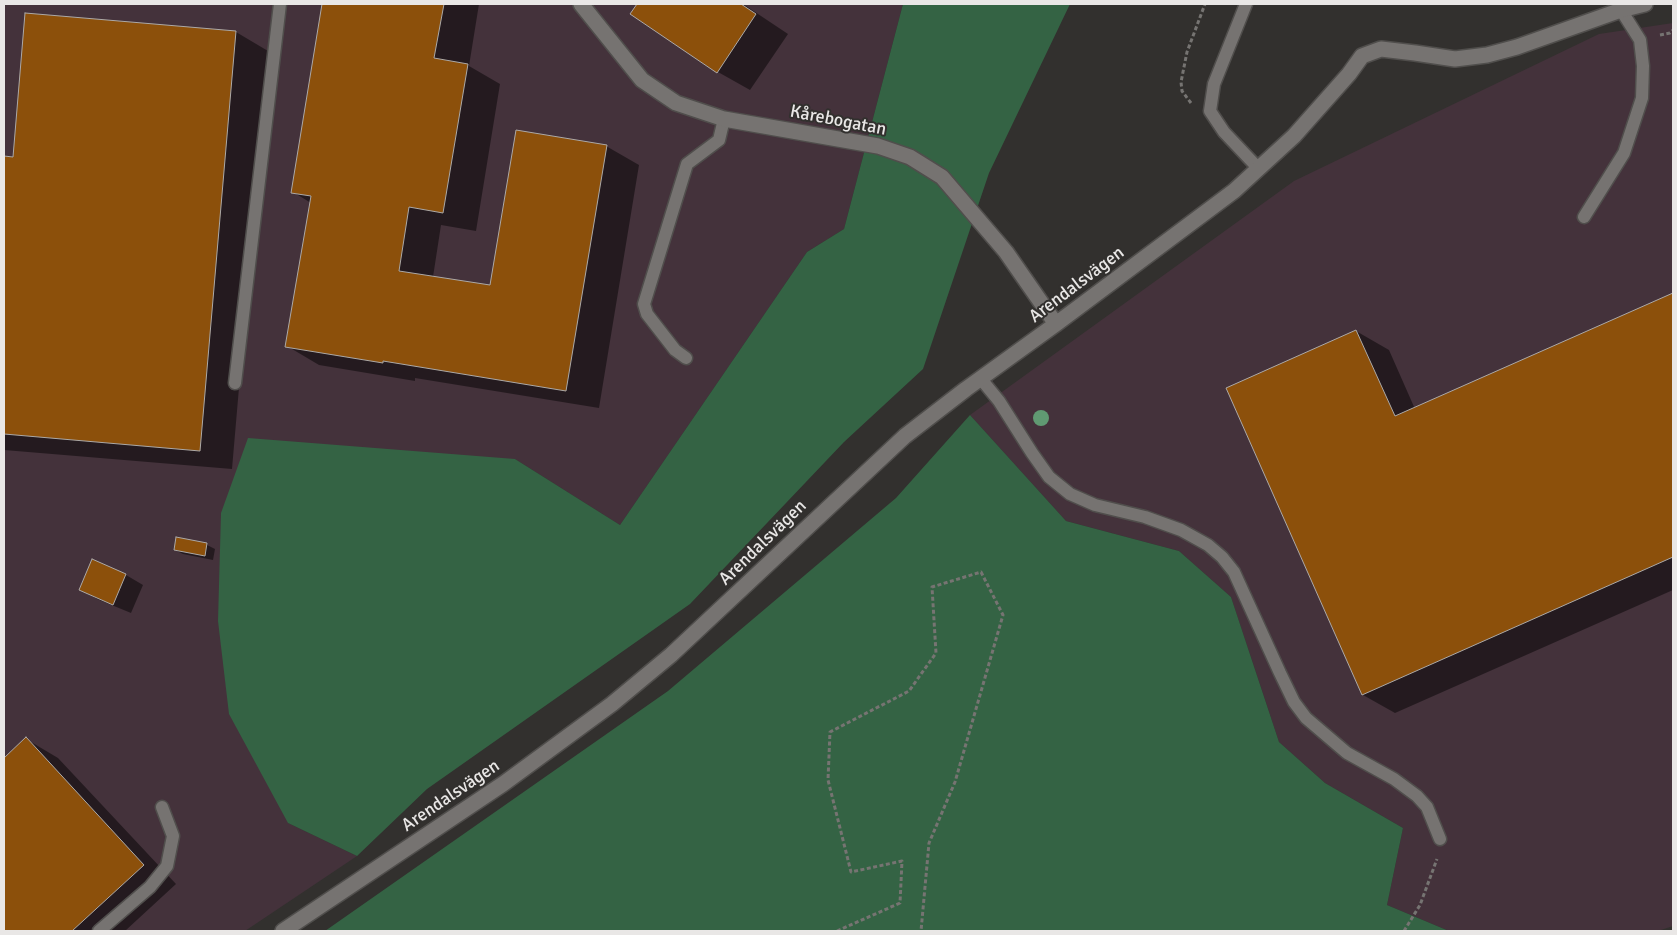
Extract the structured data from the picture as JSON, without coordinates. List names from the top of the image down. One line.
{"streets":{"street":["Kårebogatan","Arendalsvägen"]},"crossings":[["Kårebogatan","Arendalsvägen"]]}
